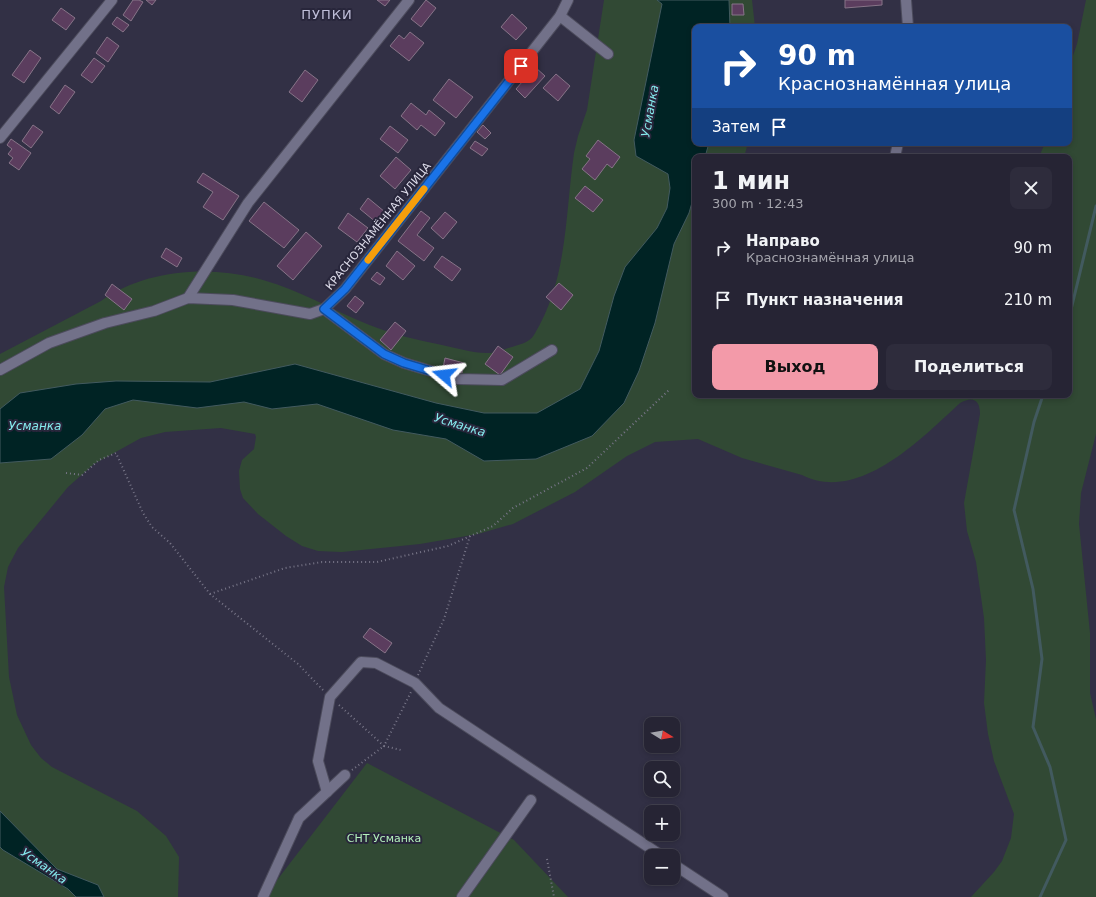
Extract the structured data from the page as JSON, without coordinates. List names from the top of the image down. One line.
{"streets":{"street":["КРАСНОЗНАМЁННАЯ УЛИЦА"]},"districts":["ПУПКИ"],"water":["Усманка"],"parks":["СНТ Усманка"],"north":"right","page":{"turn":["90 m","Краснознамённая улица"],"then":"Затем","heading":["1 мин","300 m · 12:43"],"list":[{"name":"Направо","note":"Краснознамённая улица","value":"90 m"},{"name":"Пункт назначения","value":"210 m"}],"buttons":["Выход","Поделиться"],"map_buttons":["+","−"]}}
